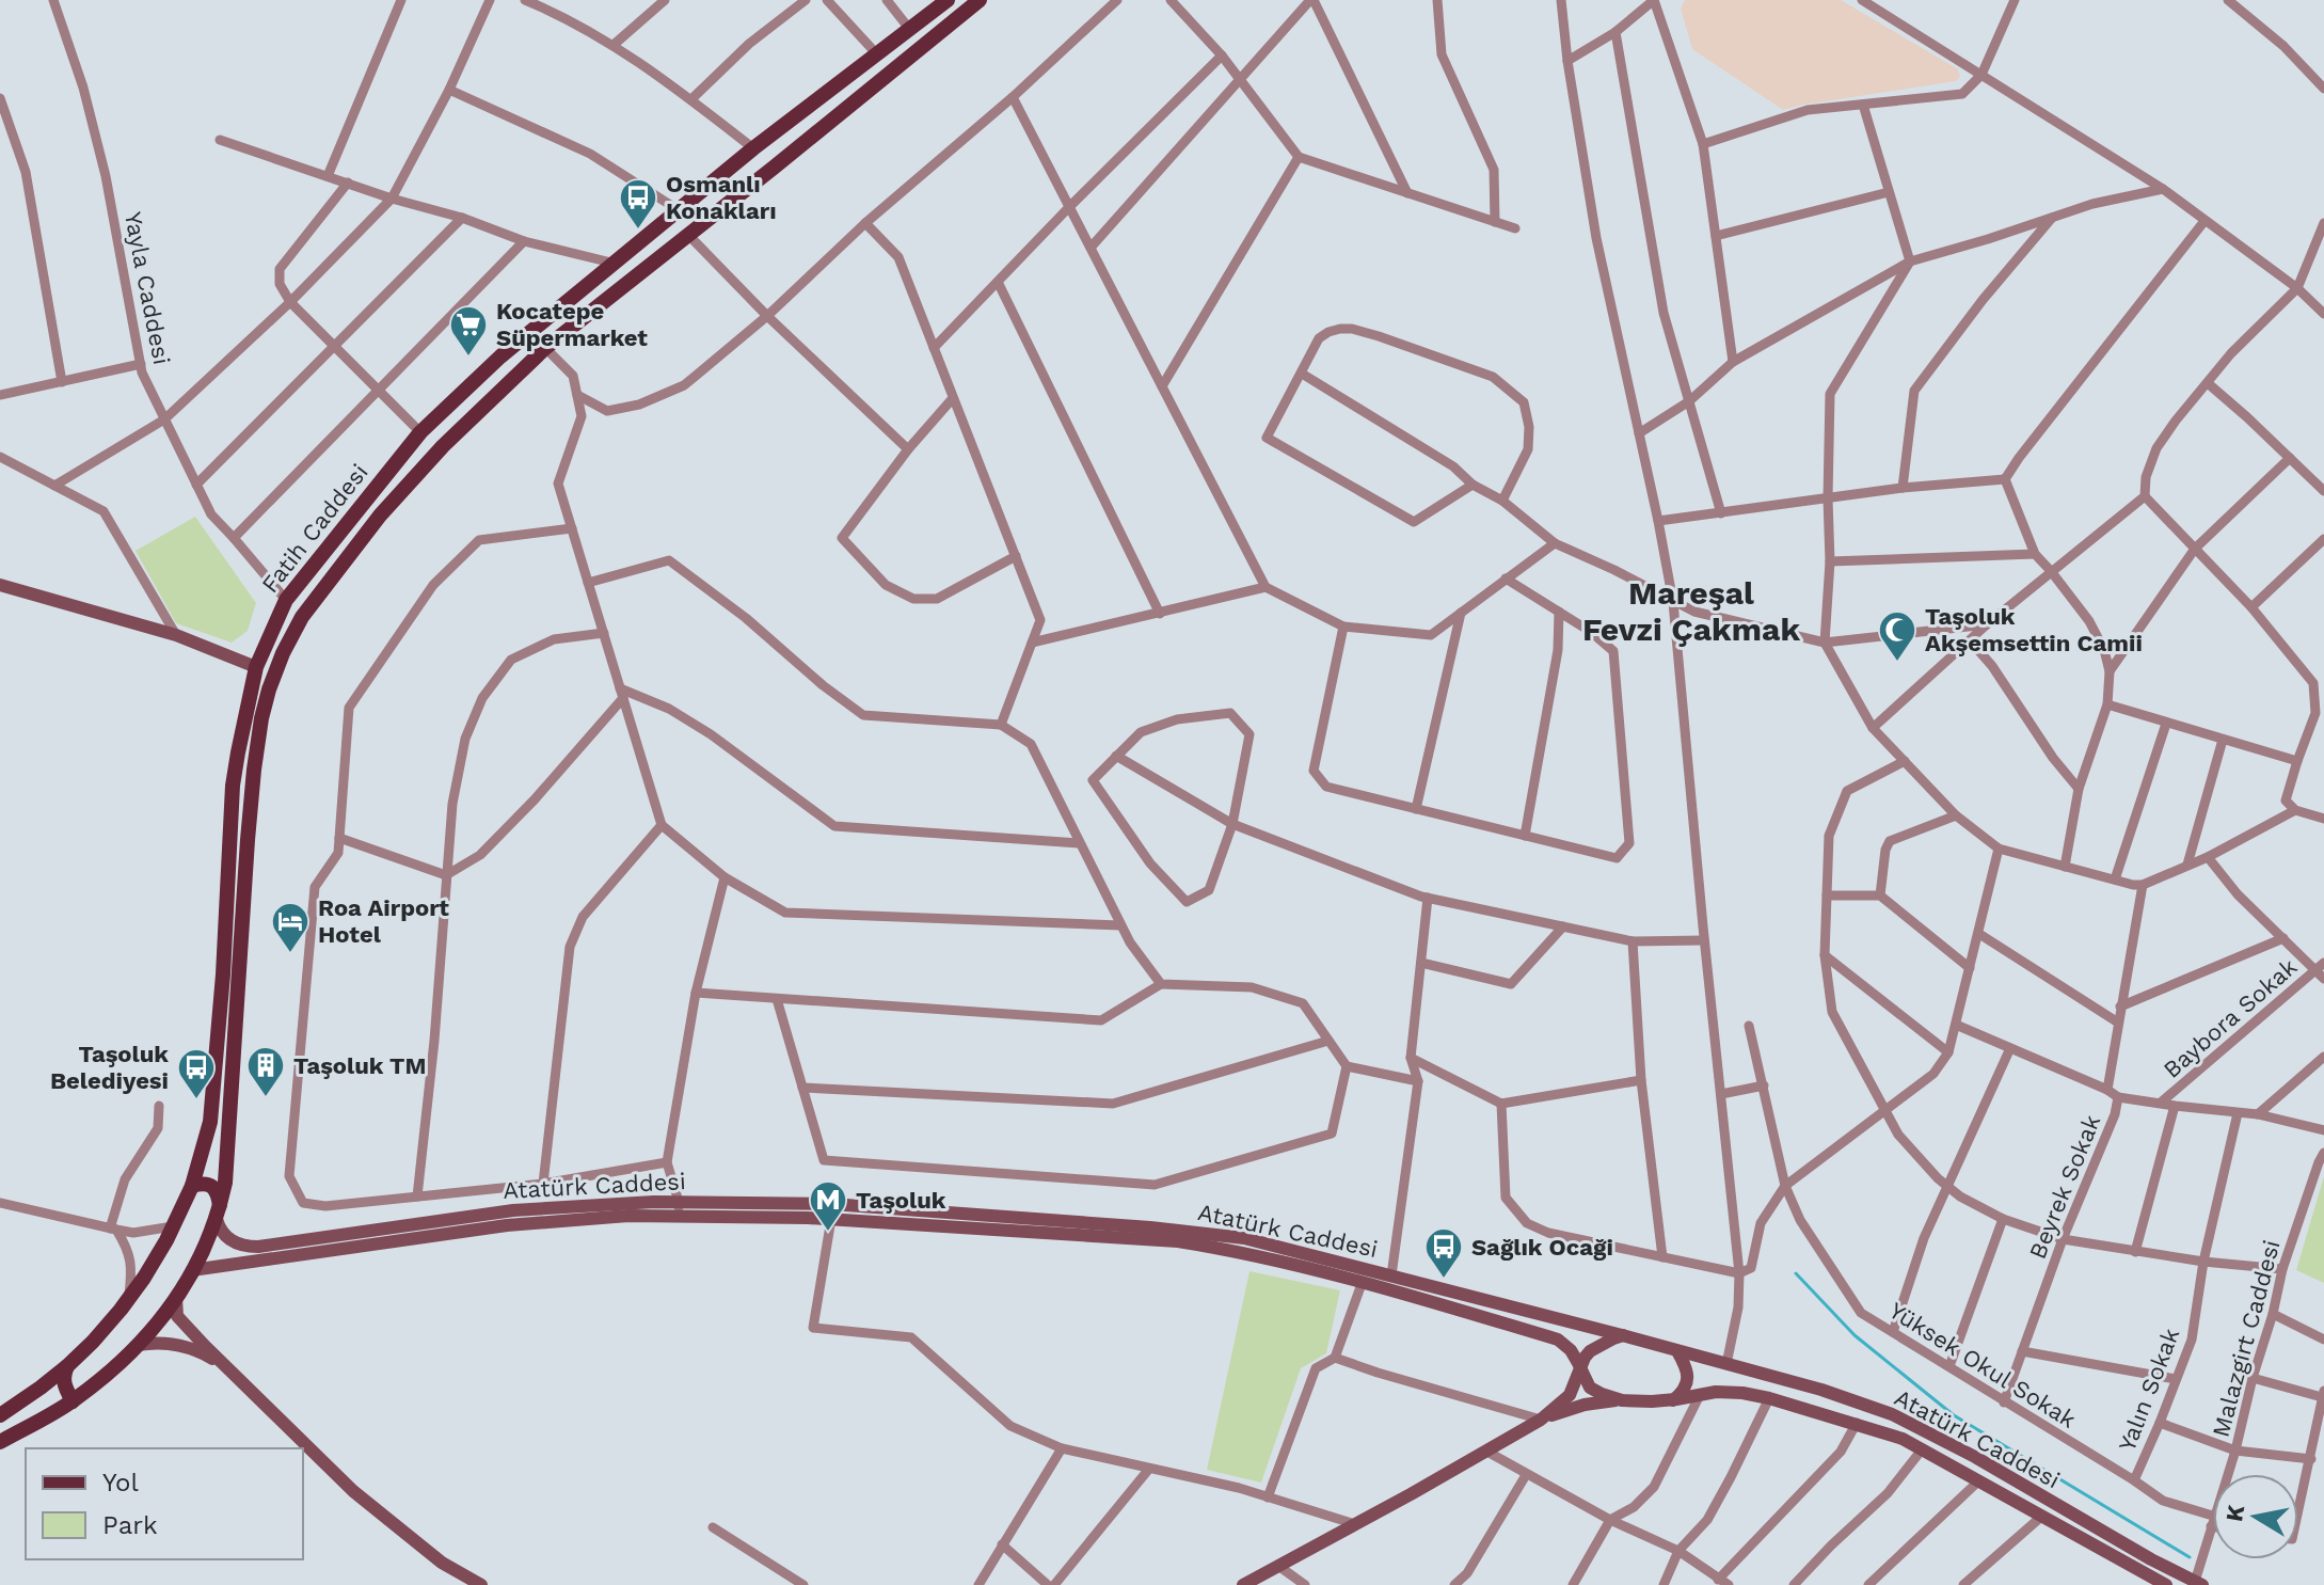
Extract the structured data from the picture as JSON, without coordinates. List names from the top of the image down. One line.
{"streets":{"main road":["Fatih Caddesi","Atatürk Caddesi"],"street":["Yayla Caddesi","Baybora Sokak","Beyrek Sokak","Malazgirt Caddesi","Yüksek Okul Sokak","Yalın Sokak"]},"crossings":[["Yayla Caddesi","Fatih Caddesi"],["Fatih Caddesi","Atatürk Caddesi"],["Atatürk Caddesi","Malazgirt Caddesi"],["Beyrek Sokak","Yüksek Okul Sokak"],["Malazgirt Caddesi","Yüksek Okul Sokak"],["Yüksek Okul Sokak","Yalın Sokak"]],"districts":["Mareşal Fevzi Çakmak"],"places":{"bus stop":["Osmanlı Konakları","Taşoluk Belediyesi","Sağlık Ocaği"],"supermarket":["Kocatepe Süpermarket"],"mosque":["Taşoluk Akşemsettin Camii"],"hotel":["Roa Airport Hotel"],"building":["Taşoluk TM"],"metro station":["Taşoluk"]},"legend":["Yol","Park"],"north":"left"}
